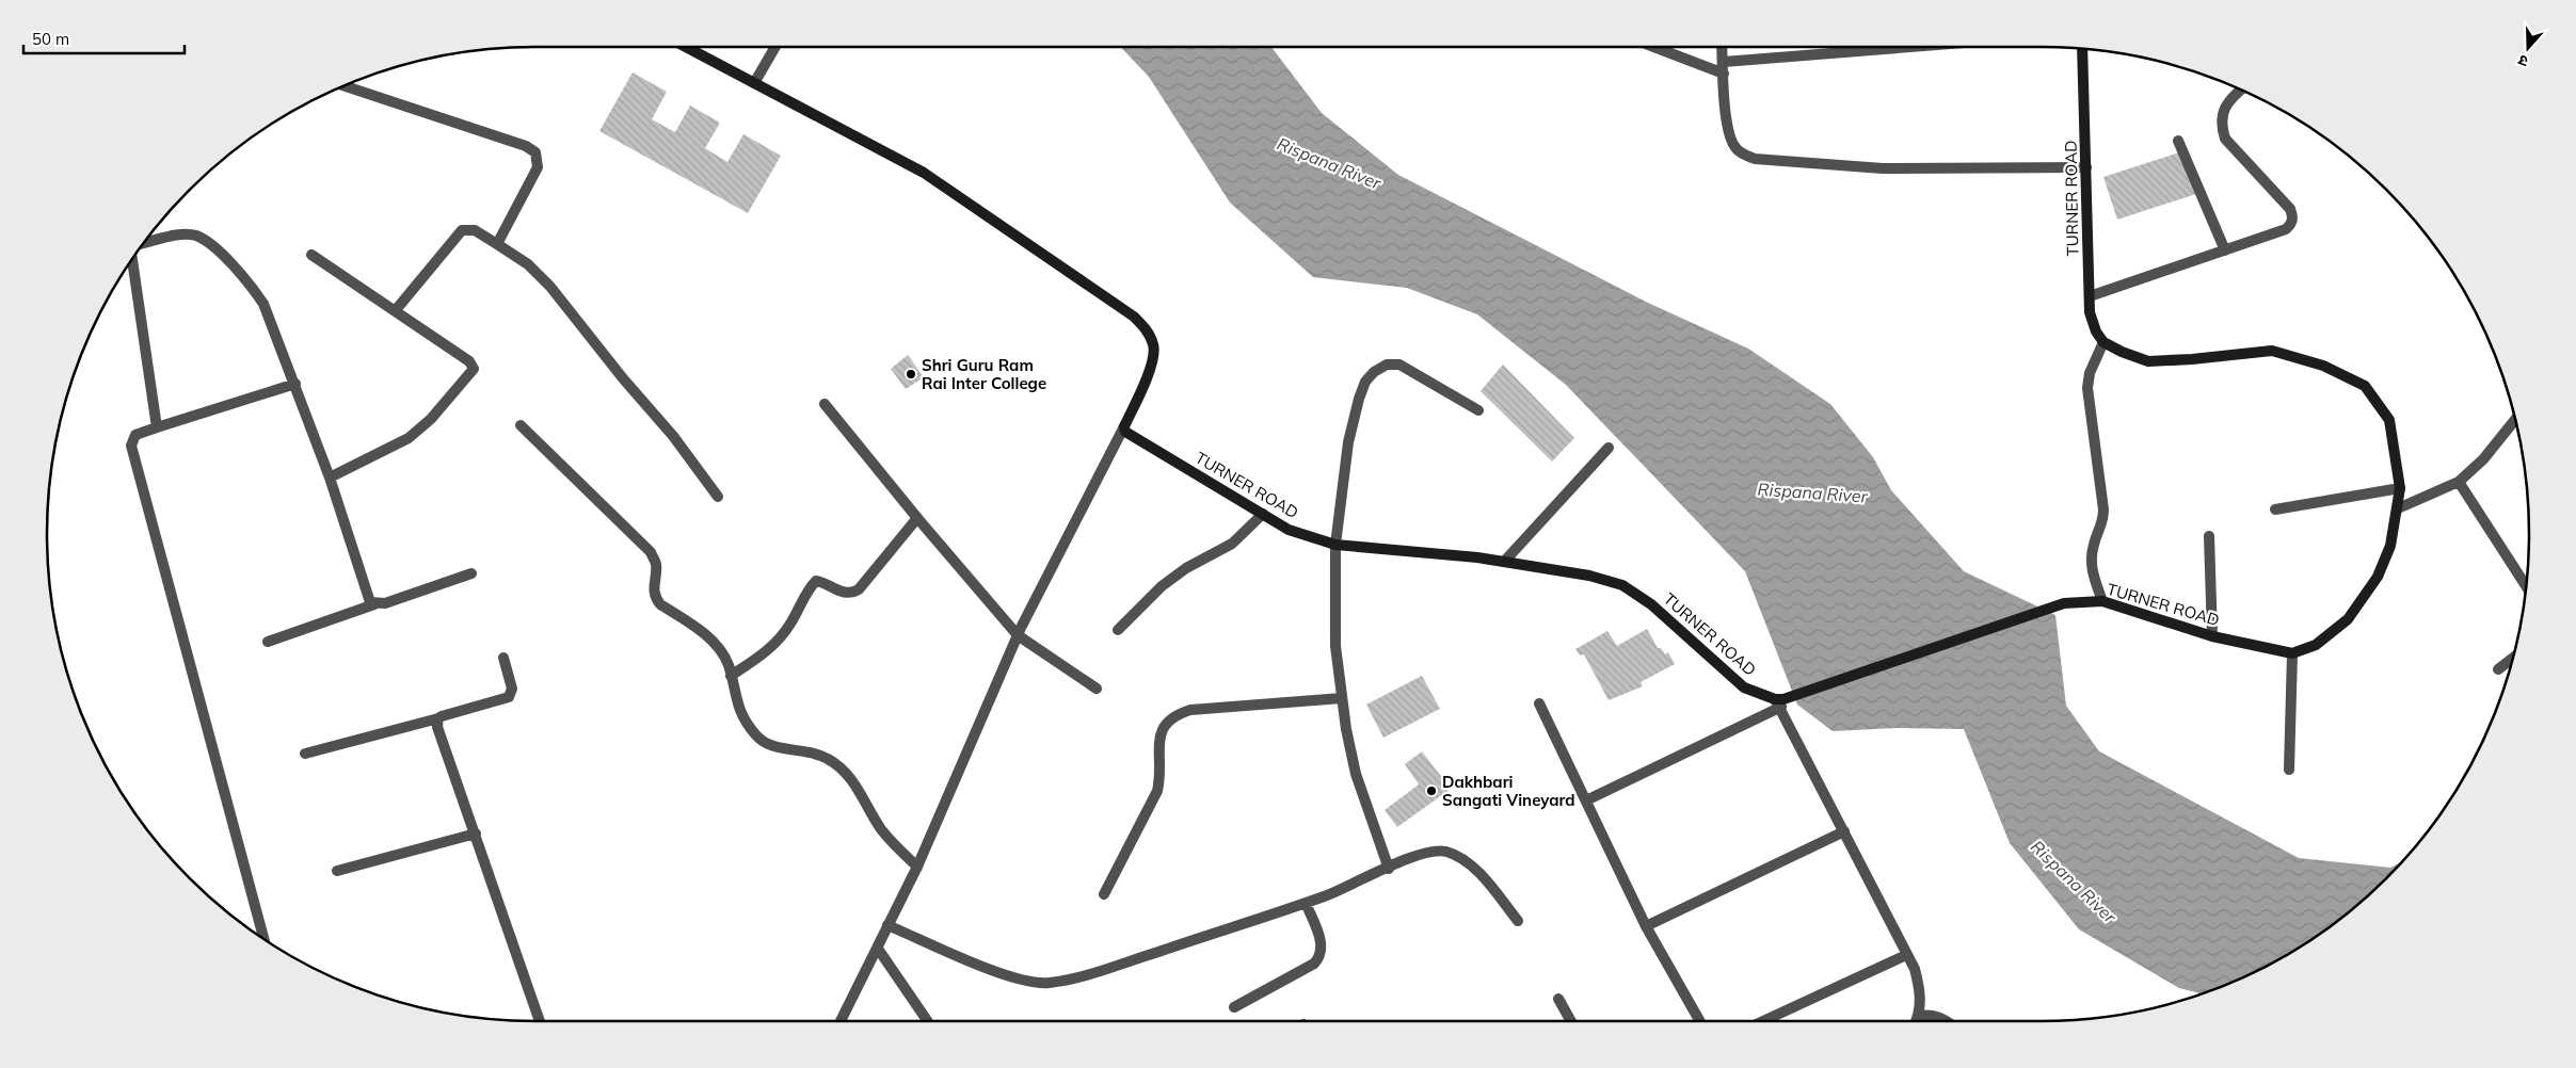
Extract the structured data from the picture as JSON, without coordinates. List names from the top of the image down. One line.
{"streets":{"main road":["TURNER ROAD"]},"water":["Rispana River"],"places":["Shri Guru Ram Rai Inter College","Dakhbari Sangati Vineyard"],"scale_bar":"50 m","north":"bottom"}
